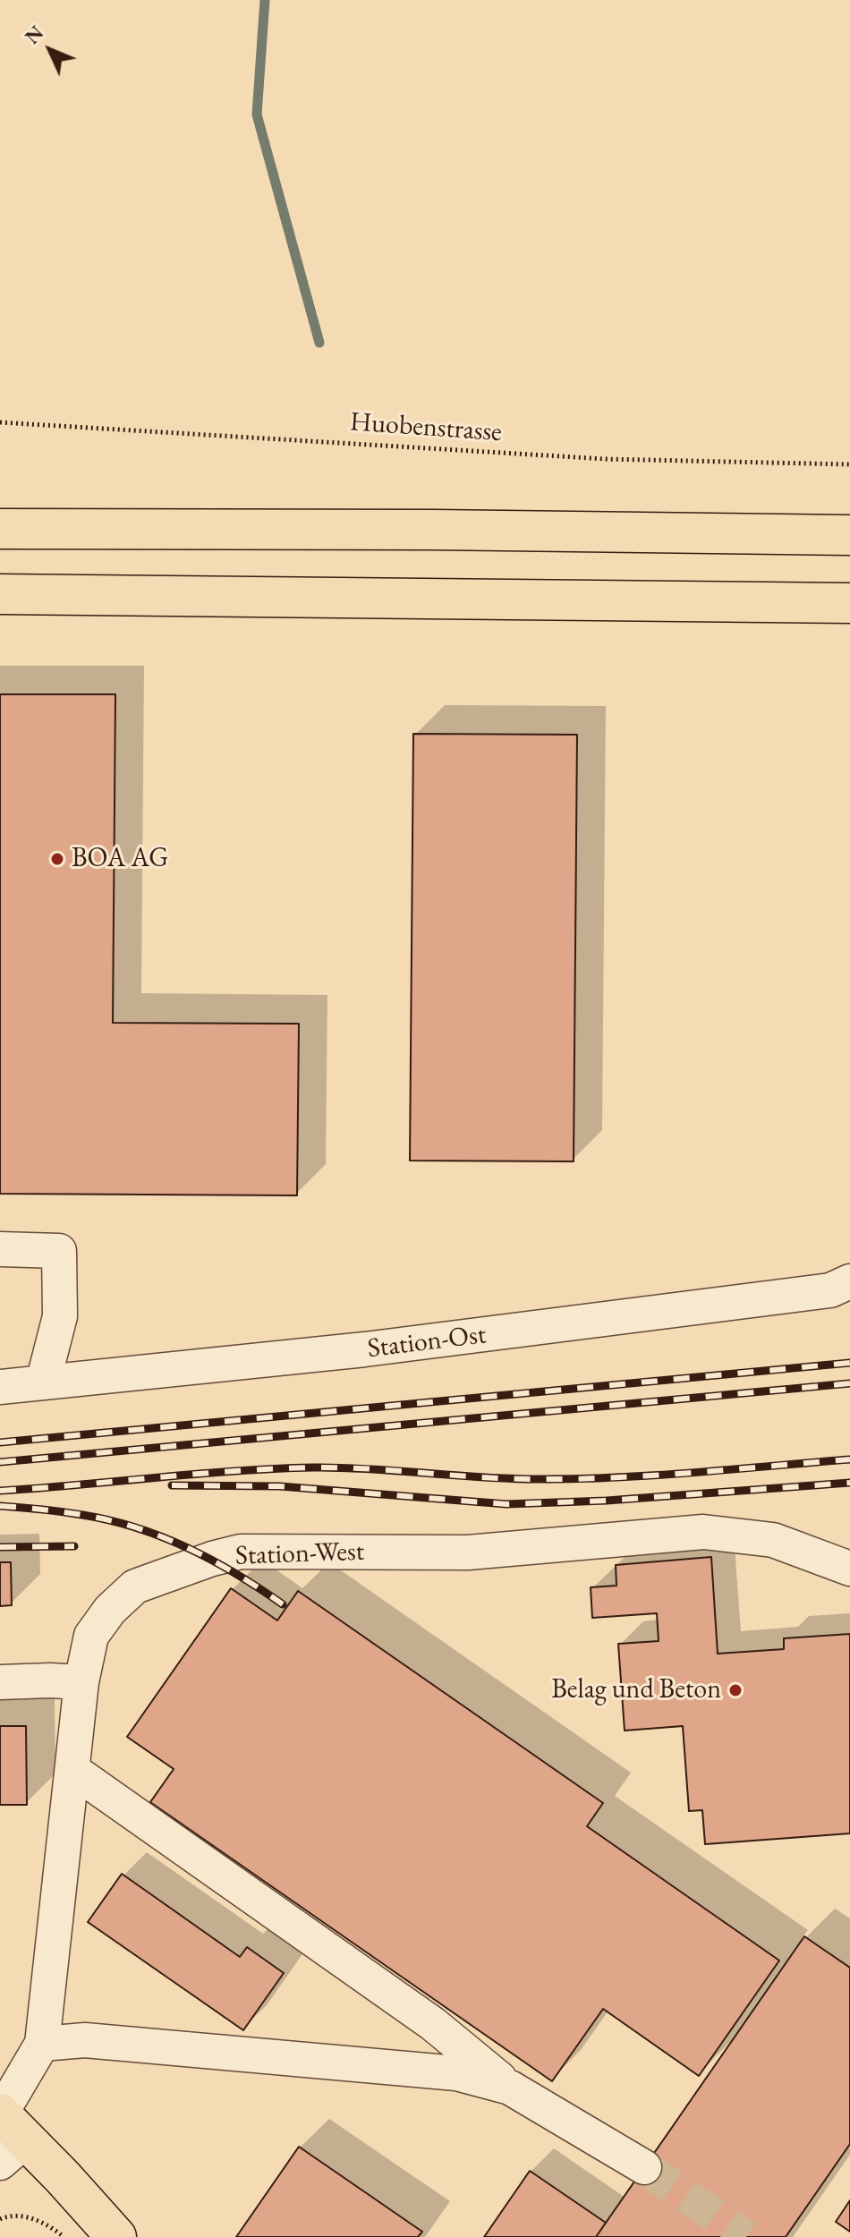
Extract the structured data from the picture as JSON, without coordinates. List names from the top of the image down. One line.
{"streets":{"street":["Station-Ost","Station-West"],"path":["Huobenstrasse"]},"places":["BOA AG","Belag und Beton"],"north":"top left"}
